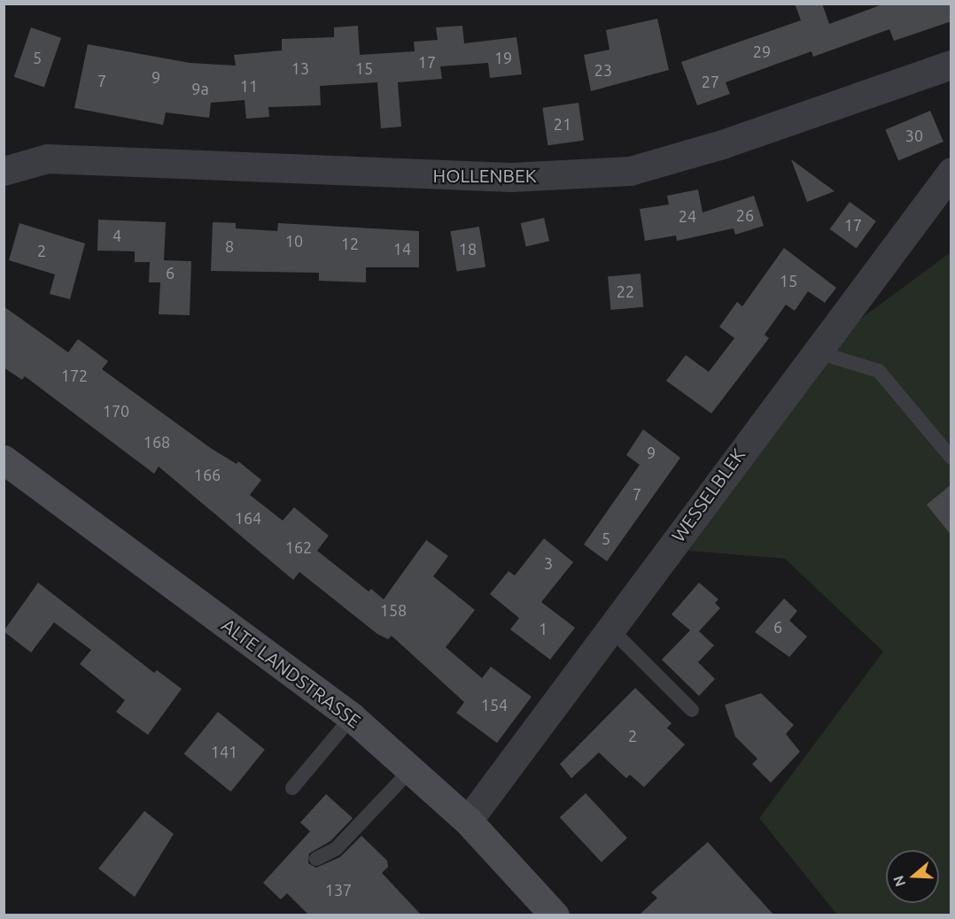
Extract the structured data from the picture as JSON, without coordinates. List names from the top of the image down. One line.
{"streets":{"main road":["ALTE LANDSTRASSE"],"street":["HOLLENBEK","WESSELBLEK"]},"crossings":[["WESSELBLEK","ALTE LANDSTRASSE"]],"house_numbers":["29","5","19","17","13","15","23","9","7","27","11","9a","21","30","26","24","17","4","10","12","8","14","18","2","6","15","22","172","170","168","9","166","7","164","5","162","3","158","6","1","154","2","141","137"],"north":"left"}
